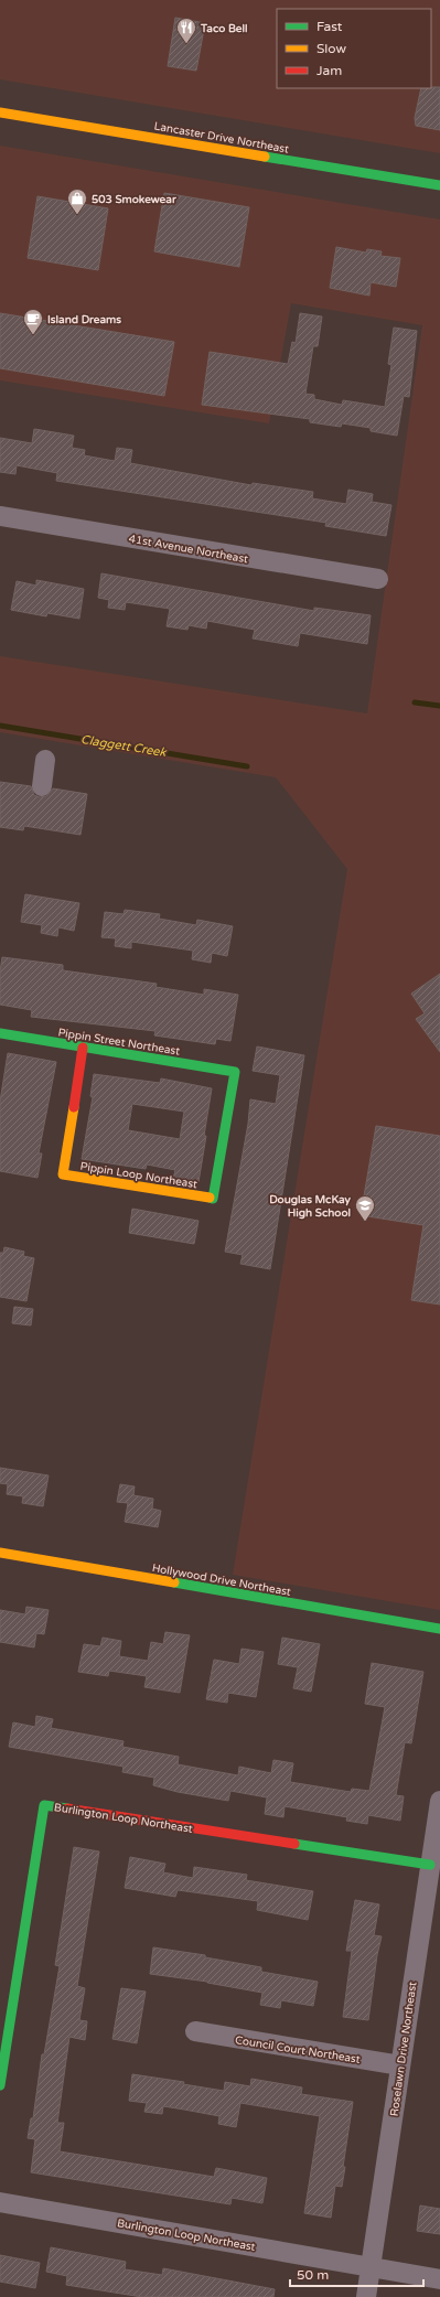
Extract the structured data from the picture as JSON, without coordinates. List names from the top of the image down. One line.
{"streets":{"street":["Lancaster Drive Northeast","41st Avenue Northeast","Pippin Street Northeast","Pippin Loop Northeast","Hollywood Drive Northeast","Burlington Loop Northeast","Council Court Northeast","Roselawn Drive Northeast"]},"crossings":[["Pippin Street Northeast","Pippin Loop Northeast"],["Burlington Loop Northeast","Roselawn Drive Northeast"],["Council Court Northeast","Roselawn Drive Northeast"]],"water":["Claggett Creek"],"places":{"restaurant":["Taco Bell"],"shop":["503 Smokewear"],"cafe":["Island Dreams"],"school or university":["Douglas McKay High School"]},"legend":["Fast","Slow","Jam"],"scale_bar":"50 m"}
